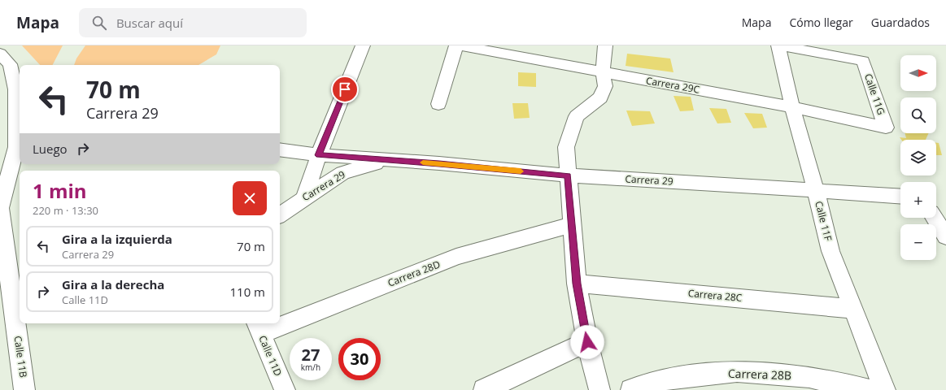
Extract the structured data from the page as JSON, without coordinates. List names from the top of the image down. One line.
{"streets":{"street":["Carrera 29C","Calle 11G","Carrera 29","Calle 11F","Carrera 28D","Carrera 28C","Calle 11D","Calle 11B","Carrera 28B"]},"crossings":[["Carrera 29C","Calle 11G"],["Carrera 29C","Calle 11F"],["Calle 11G","Calle 11F"],["Carrera 29","Calle 11F"],["Calle 11F","Carrera 28C"],["Carrera 28D","Calle 11D"]],"north":"right","page":{"header":"Mapa","search":"Buscar aquí","nav":["Mapa","Cómo llegar","Guardados"],"map_buttons":["+","−"],"turn":["70 m","Carrera 29"],"then":"Luego","heading":["1 min","220 m · 13:30"],"list":[{"name":"Gira a la izquierda","note":"Carrera 29","value":"70 m"},{"name":"Gira a la derecha","note":"Calle 11D","value":"110 m"}],"speed":"27 km/h","limit":"30"}}
